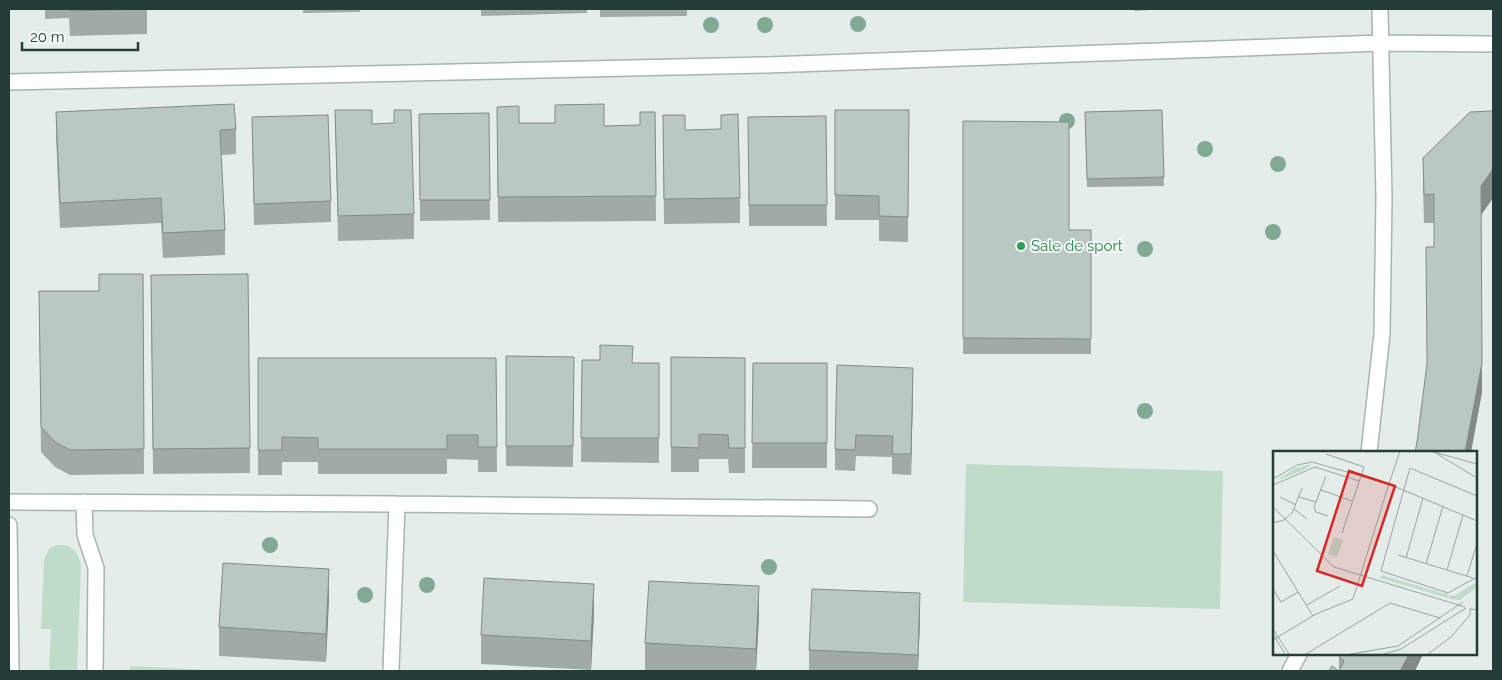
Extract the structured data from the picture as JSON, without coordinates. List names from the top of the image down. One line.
{"places":["Sale de sport"],"scale_bar":"20 m"}
